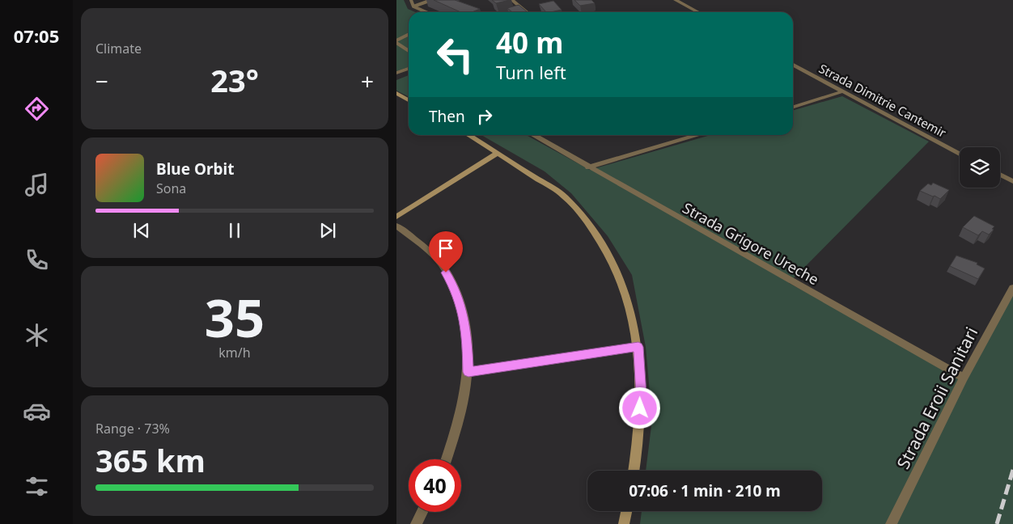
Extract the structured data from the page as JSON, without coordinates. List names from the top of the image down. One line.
{"streets":{"street":["Strada Dimitrie Cantemir","Strada Grigore Ureche","Strada Eroii Sanitari"]},"crossings":[["Strada Grigore Ureche","Strada Eroii Sanitari"]],"page":{"tabs":"07:05","tile":["Climate",["35","km/h"],["Range · 73%","365 km"]],"turn":["40 m","Turn left"],"heat":["−","23°","+"],"then":"Then","song":["Blue Orbit","Sona"],"limit":"40","trip":"07:06 · 1 min · 210 m"}}
